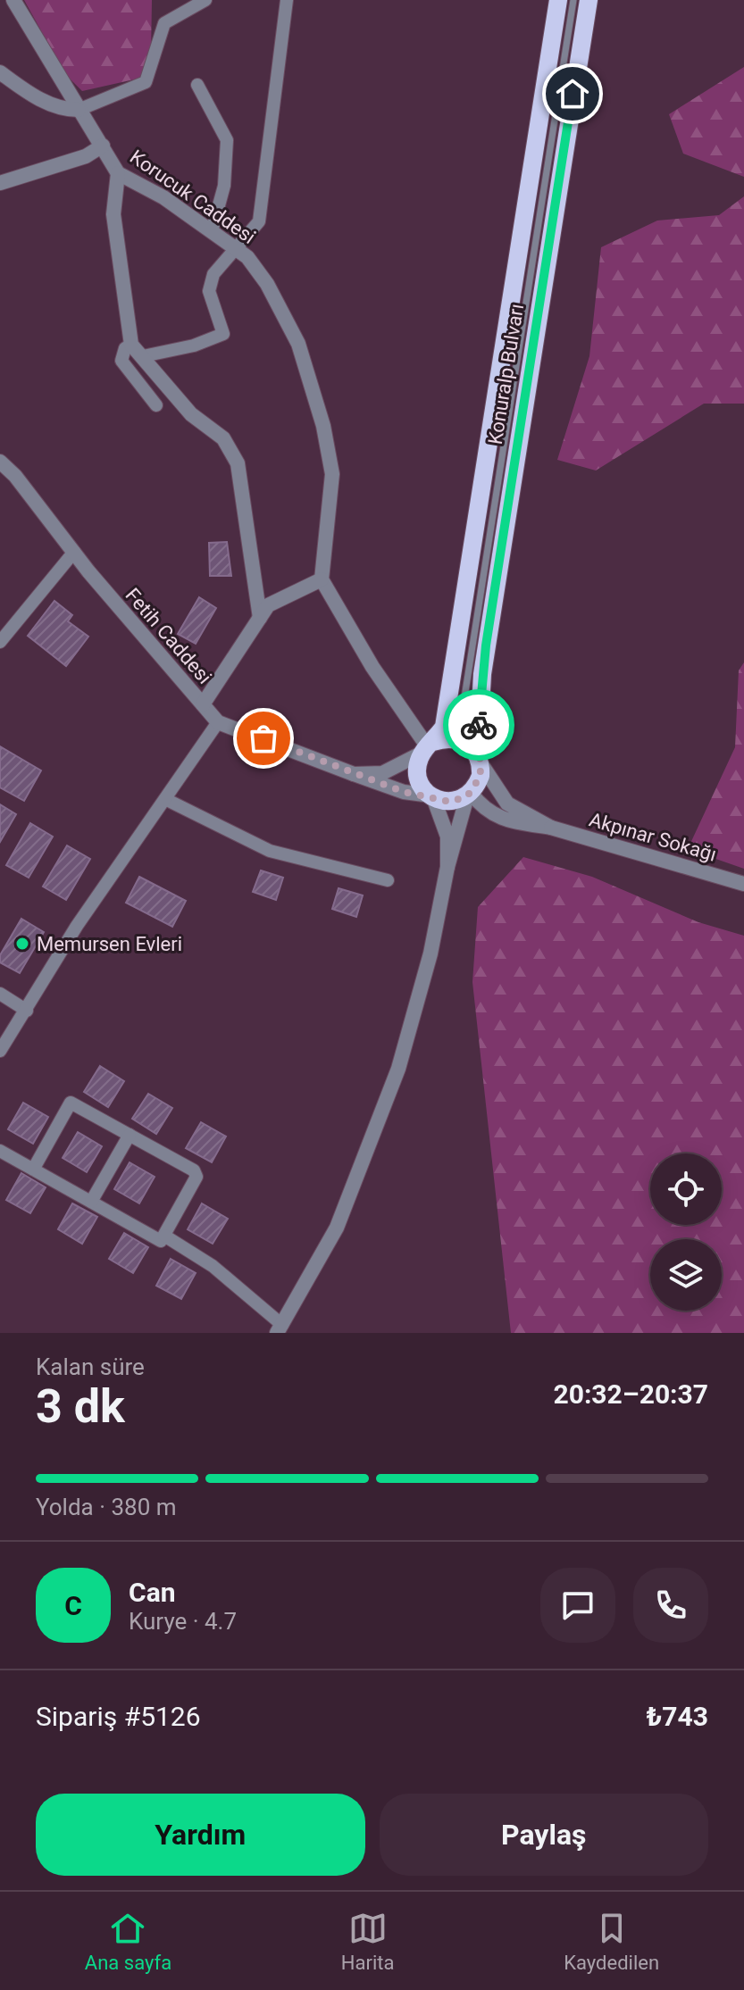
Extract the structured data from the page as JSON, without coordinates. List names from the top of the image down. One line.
{"streets":{"main road":["Konuralp Bulvarı"],"street":["Korucuk Caddesi","Fetih Caddesi","Akpınar Sokağı"]},"crossings":[["Konuralp Bulvarı","Fetih Caddesi"],["Konuralp Bulvarı","Akpınar Sokağı"],["Fetih Caddesi","Akpınar Sokağı"]],"places":["Memursen Evleri"],"page":{"heading":["3 dk","Kalan süre","20:32–20:37"],"panel":["Can","Kurye · 4.7","Sipariş #5126","₺743"],"bar":"Yolda · 380 m","round":"C","buttons":["Yardım","Paylaş"],"tabs":["Ana sayfa","Harita","Kaydedilen"]}}
